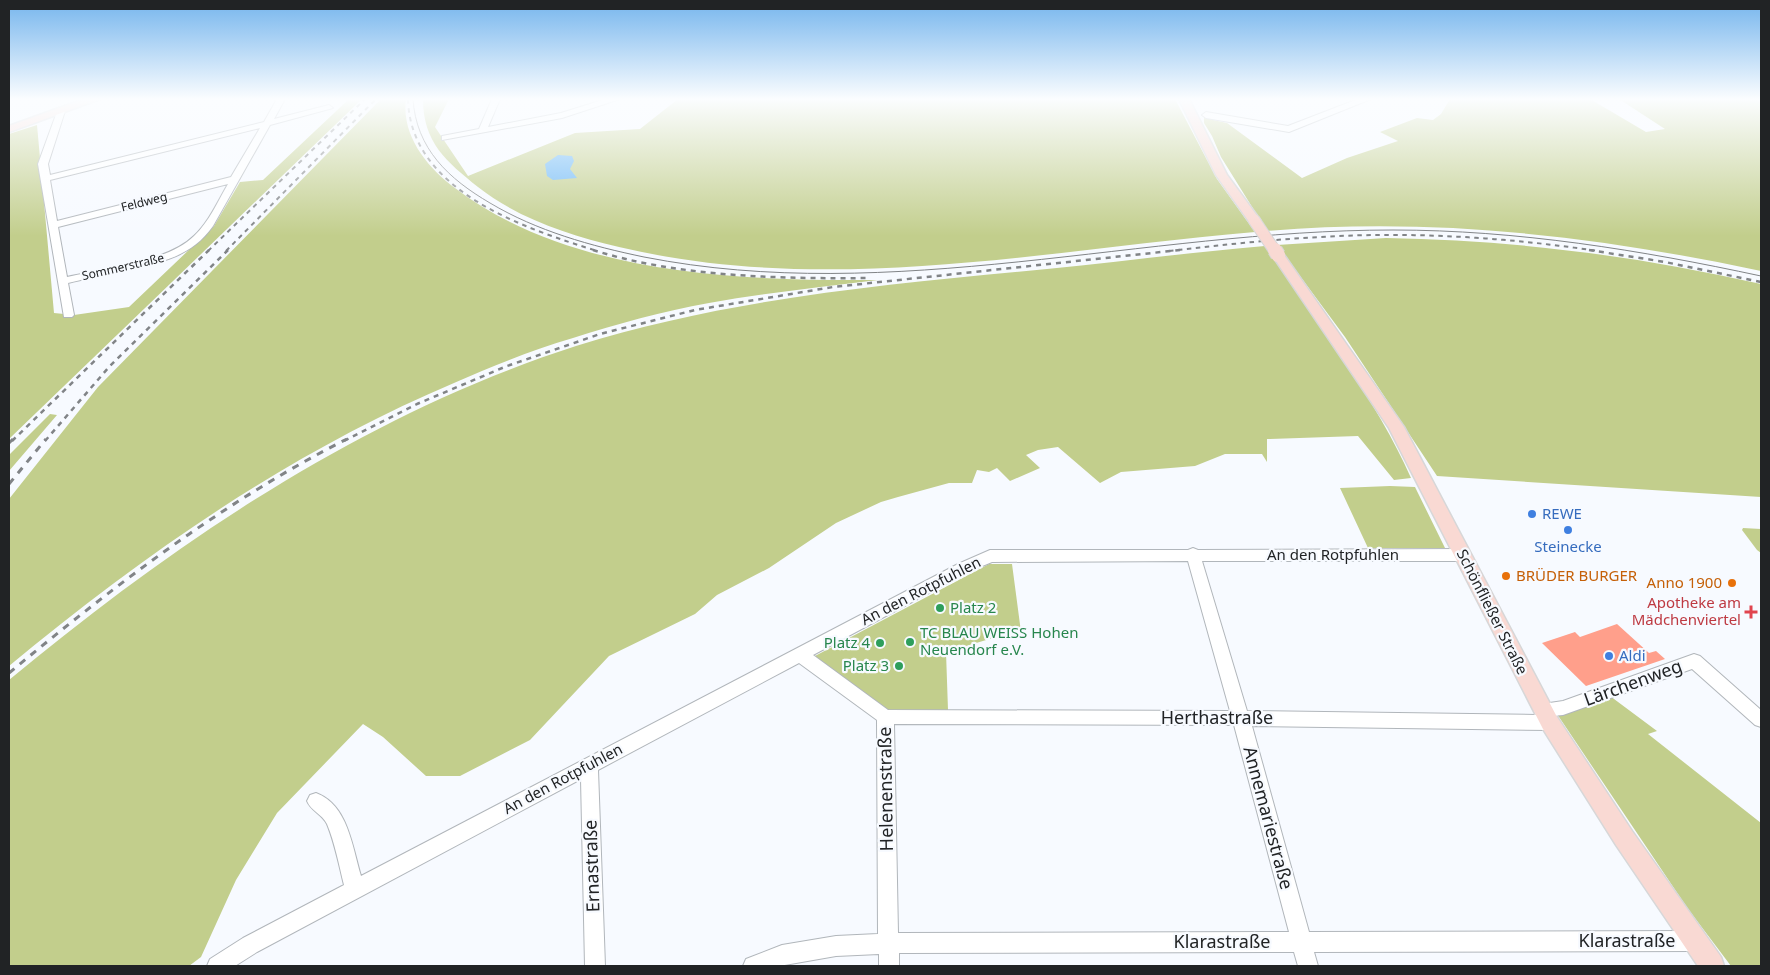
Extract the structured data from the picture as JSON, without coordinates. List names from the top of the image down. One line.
{"streets":{"main road":["Schönfließer Straße"],"street":["Feldweg","Sommerstraße","An den Rotpfuhlen","Lärchenweg","Herthastraße","Helenenstraße","Annemariestraße","Ernastraße","Klarastraße"]},"crossings":[["Feldweg","Sommerstraße"],["An den Rotpfuhlen","Schönfließer Straße"],["An den Rotpfuhlen","Helenenstraße"],["An den Rotpfuhlen","Annemariestraße"],["An den Rotpfuhlen","Ernastraße"],["Schönfließer Straße","Lärchenweg"],["Schönfließer Straße","Herthastraße"],["Schönfließer Straße","Klarastraße"],["Lärchenweg","Herthastraße"],["Herthastraße","Helenenstraße"],["Herthastraße","Annemariestraße"],["Helenenstraße","Klarastraße"],["Annemariestraße","Klarastraße"]],"places":{"other":["REWE","Steinecke","BRÜDER BURGER","Anno 1900","Platz 2","TC BLAU WEISS Hohen Neuendorf e.V.","Platz 4","Aldi","Platz 3"],"health":["Apotheke am Mädchenviertel"]}}
